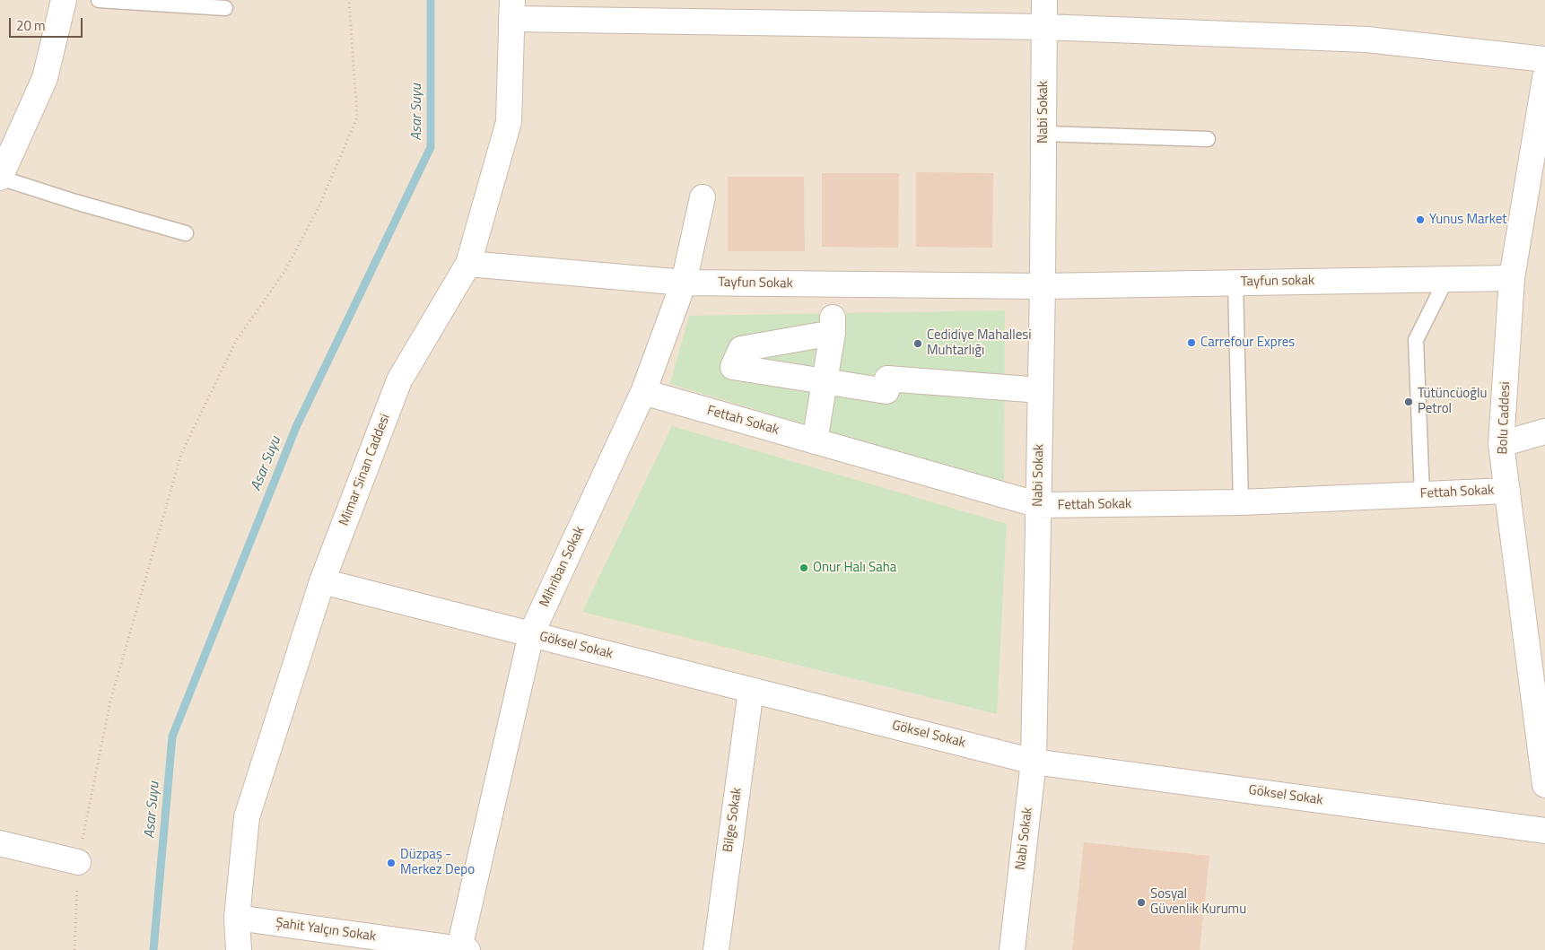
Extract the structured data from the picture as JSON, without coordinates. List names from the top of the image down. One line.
{"streets":{"street":["Nabi Sokak","Tayfun sokak","Tayfun Sokak","Bolu Caddesi","Fettah Sokak","Mimar Sinan Caddesi","Mihriban Sokak","Göksel Sokak","Bilge Sokak","Şahit Yalçın Sokak"]},"crossings":[["Nabi Sokak","Tayfun sokak"],["Nabi Sokak","Tayfun Sokak"],["Nabi Sokak","Fettah Sokak"],["Nabi Sokak","Göksel Sokak"],["Tayfun sokak","Tayfun Sokak"],["Tayfun sokak","Bolu Caddesi"],["Tayfun Sokak","Mimar Sinan Caddesi"],["Tayfun Sokak","Mihriban Sokak"],["Bolu Caddesi","Fettah Sokak"],["Fettah Sokak","Mihriban Sokak"],["Mimar Sinan Caddesi","Göksel Sokak"],["Mimar Sinan Caddesi","Şahit Yalçın Sokak"],["Mihriban Sokak","Göksel Sokak"],["Mihriban Sokak","Şahit Yalçın Sokak"],["Göksel Sokak","Bilge Sokak"]],"water":["Asar Suyu"],"places":["Yunus Market","Carrefour Expres","Cedidiye Mahallesi Muhtarlığı","Tütüncüoğlu Petrol","Onur Halı Saha","Düzpaş - Merkez Depo","Sosyal Güvenlik Kurumu"],"scale_bar":"20 m"}
